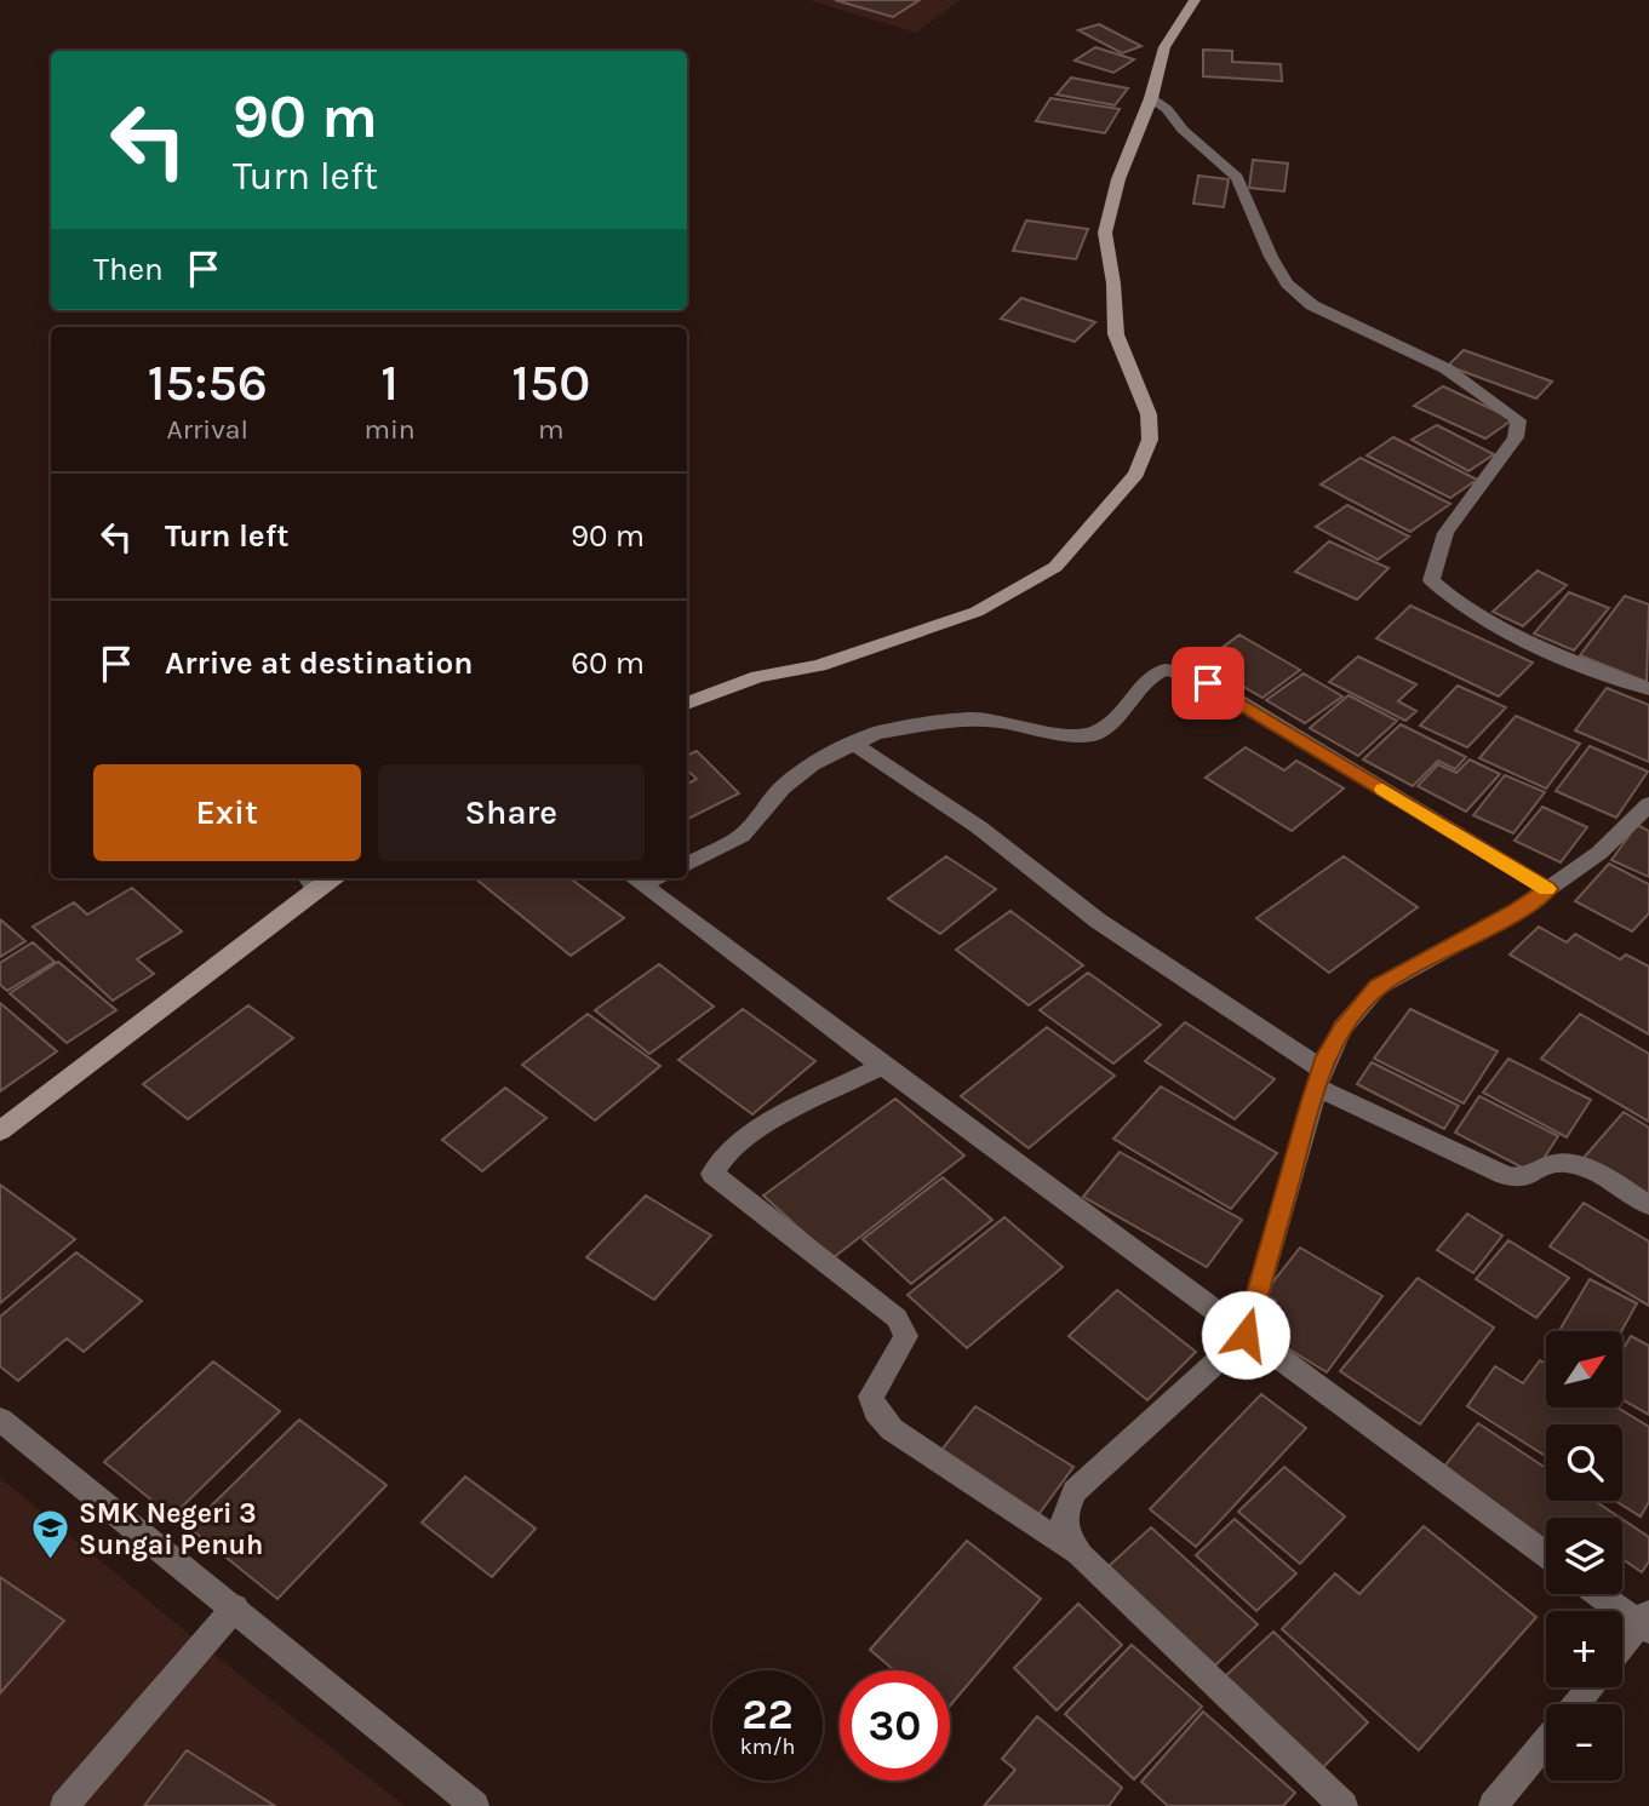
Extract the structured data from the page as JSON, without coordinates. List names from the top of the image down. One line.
{"places":{"school or university":["SMK Negeri 3 Sungai Penuh"]},"north":"top right","page":{"turn":["90 m","Turn left"],"then":"Then","eta":["15:56","Arrival","1","min","150","m"],"list":[{"name":"Turn left","value":"90 m"},{"name":"Arrive at destination","value":"60 m"}],"buttons":["Exit","Share"],"map_buttons":["+","−"],"speed":"22 km/h","limit":"30"}}
